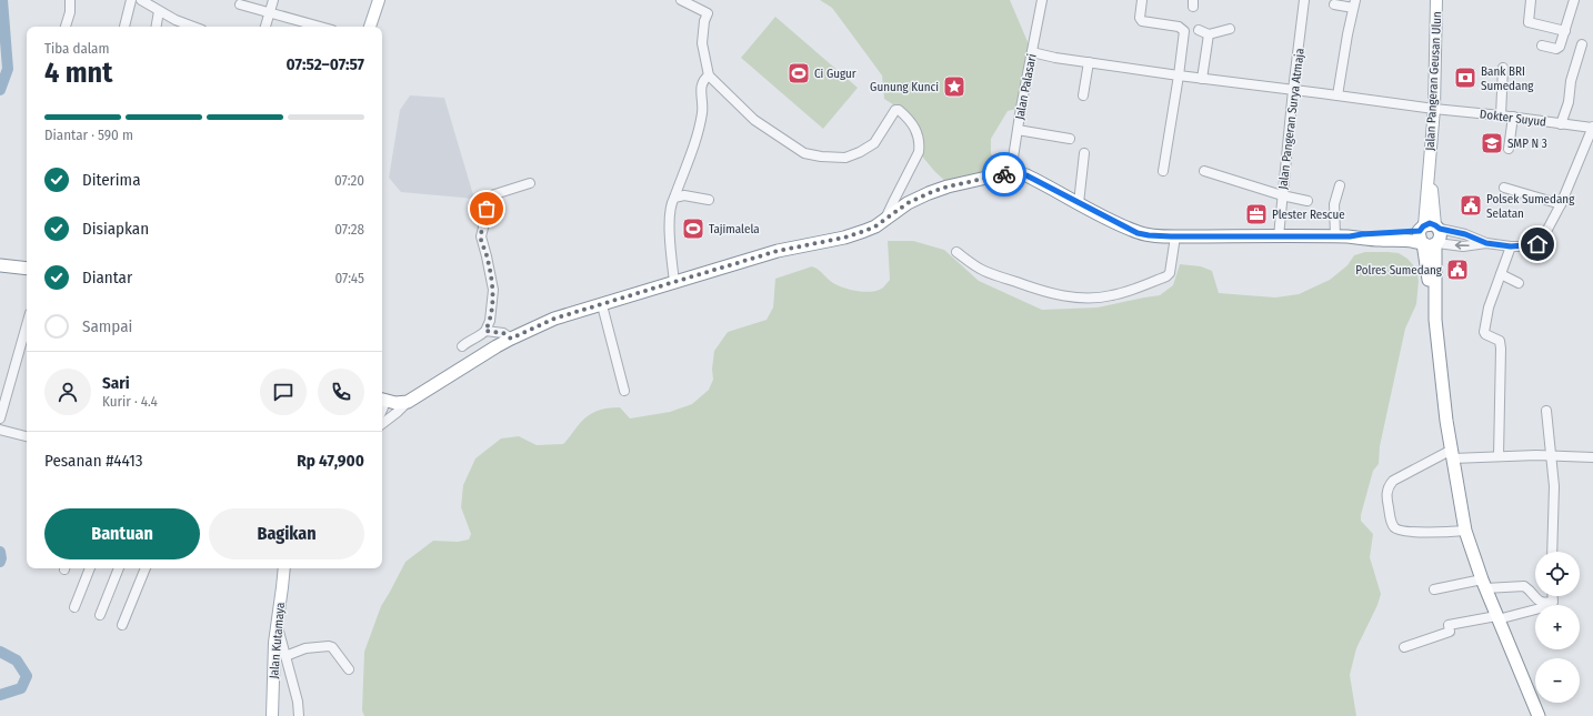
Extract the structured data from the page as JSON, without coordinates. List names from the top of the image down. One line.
{"streets":{"main road":["Jalan Pangeran Geusan Ulun","Jalan Kutamaya"],"street":["Jalan Palasari","Dokter Suyud","Jalan Pangeran Surya Atmaja"]},"crossings":[["Jalan Pangeran Geusan Ulun","Dokter Suyud"],["Jalan Palasari","Dokter Suyud"],["Dokter Suyud","Jalan Pangeran Surya Atmaja"]],"places":{"sports":["Ci Gugur","Tajimalela"],"bank":["Bank BRI Sumedang"],"place":["Gunung Kunci"],"school or university":["SMP N 3"],"public building":["Polsek Sumedang Selatan","Polres Sumedang"],"office":["Plester Rescue"]},"page":{"heading":["4 mnt","Tiba dalam","07:52–07:57"],"panel":["Sari","Kurir · 4.4","Pesanan #4413","Rp 47,900"],"bar":"Diantar · 590 m","list":[["Diterima","07:20"],["Disiapkan","07:28"],["Diantar","07:45"],"Sampai"],"buttons":["Bantuan","Bagikan"],"map_buttons":["+","−"]}}
